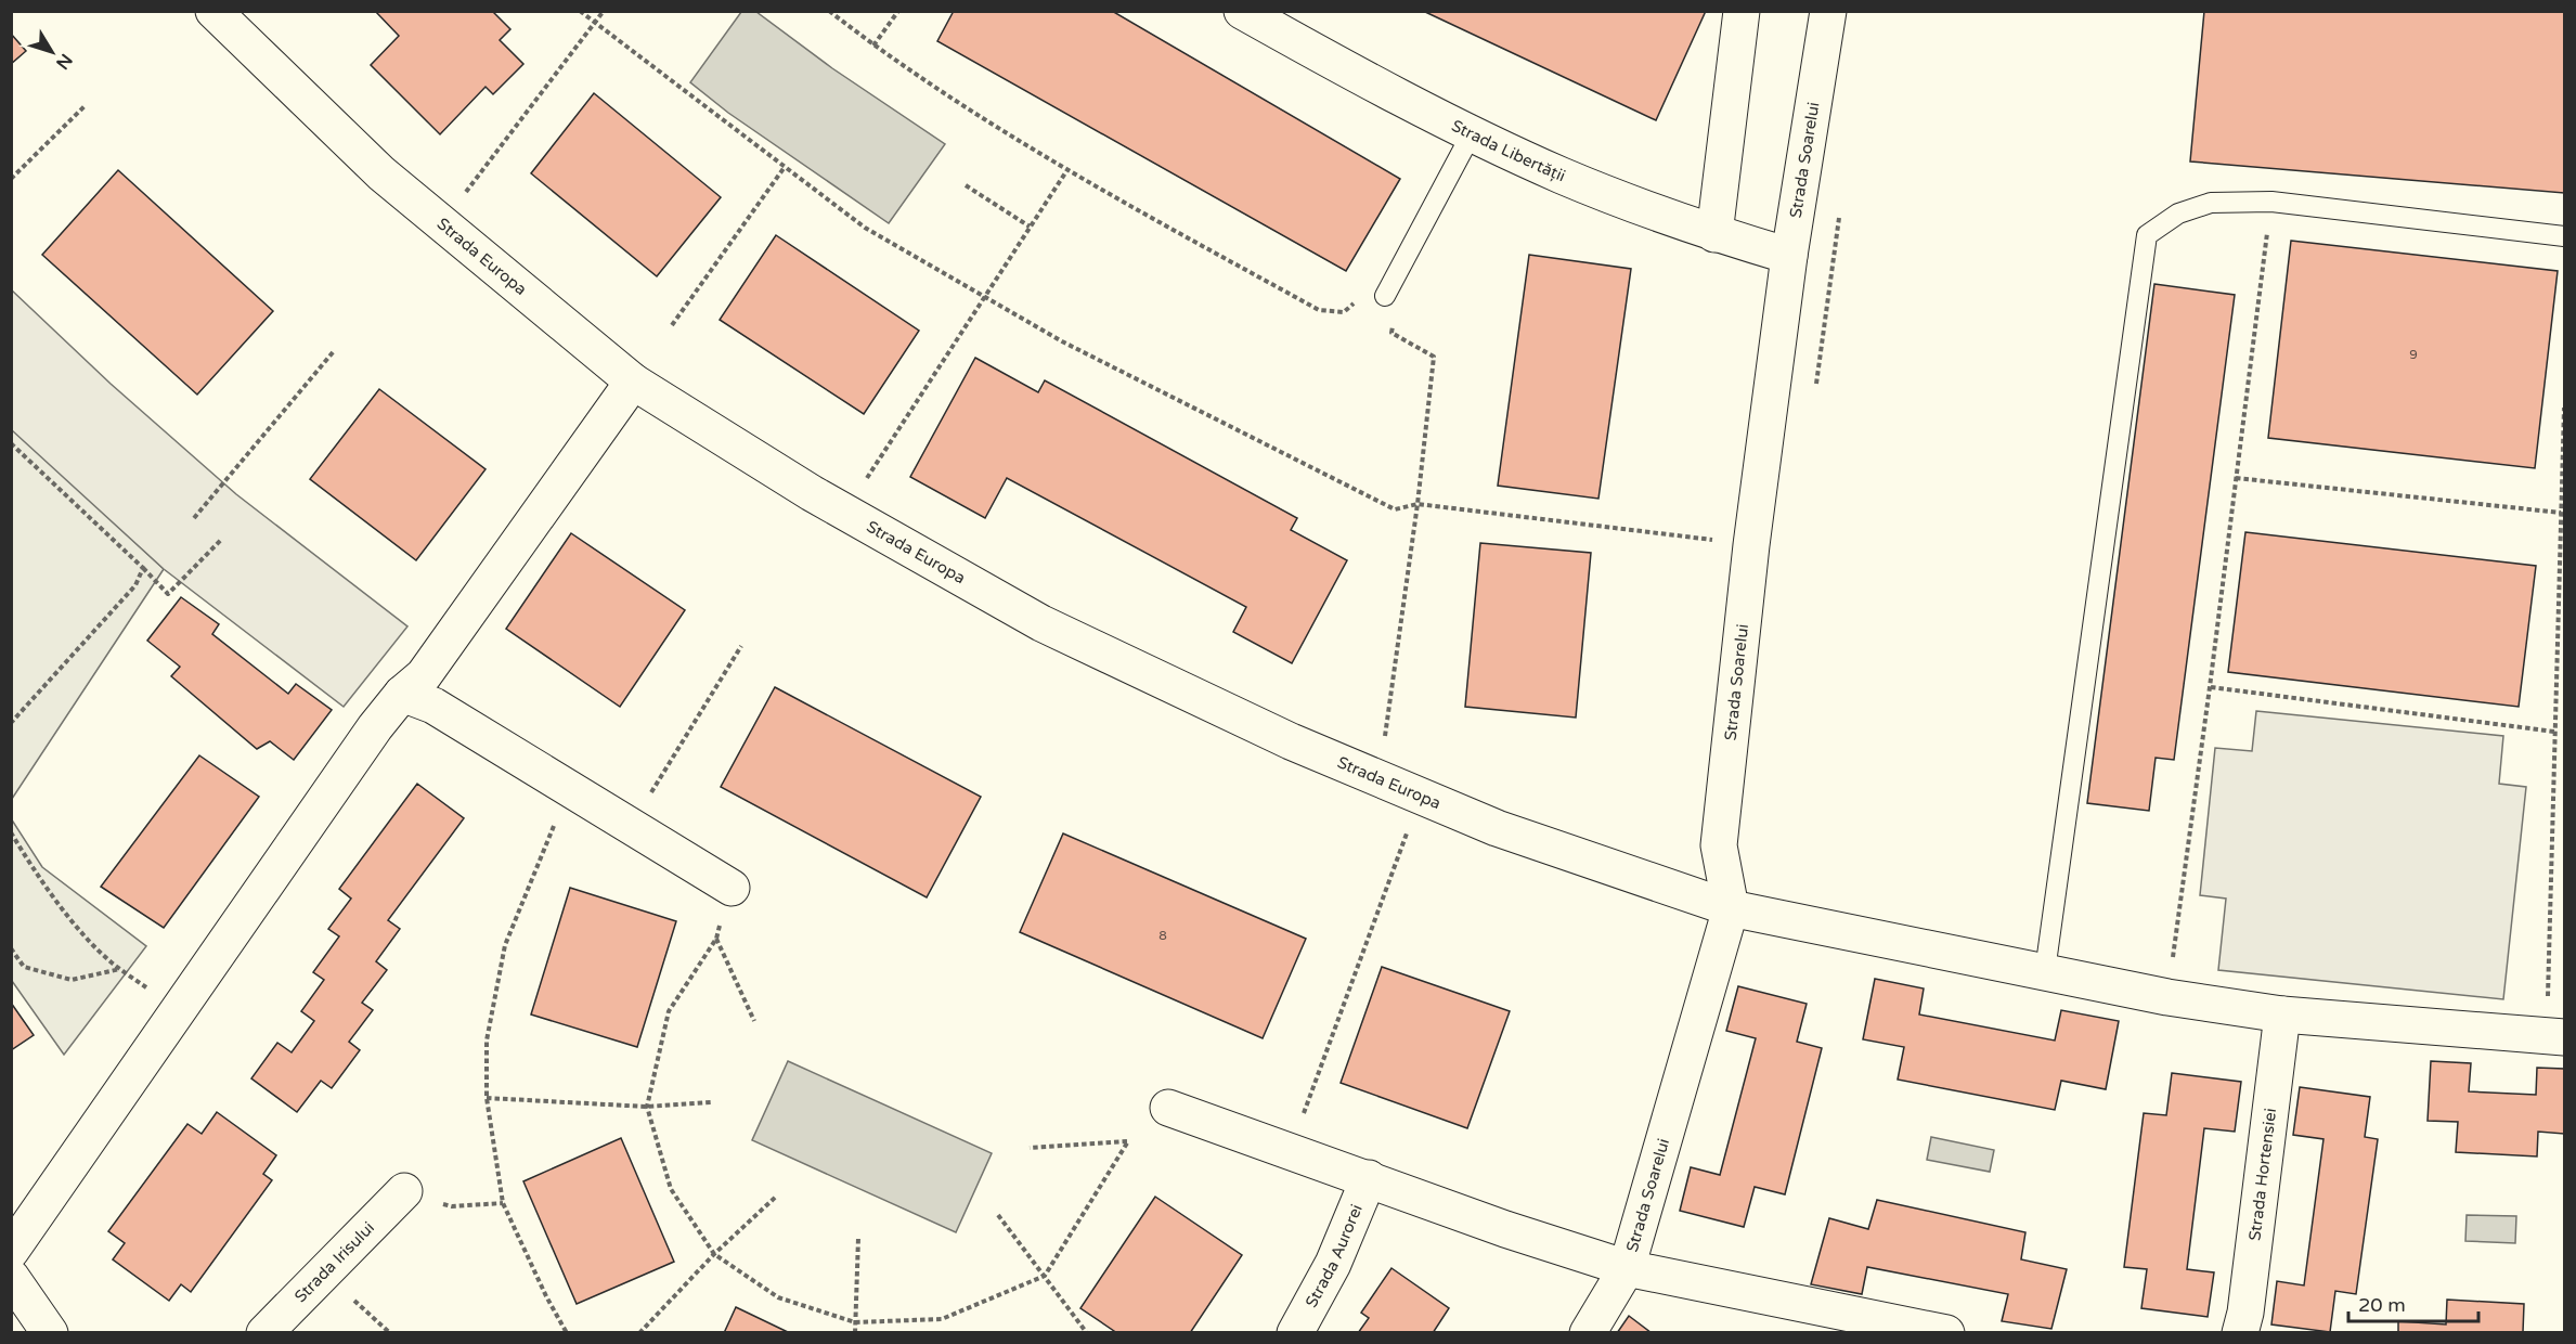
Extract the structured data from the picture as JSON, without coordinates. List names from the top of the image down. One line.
{"streets":{"street":["Strada Libertății","Strada Soarelui","Strada Europa","Strada Hortensiei","Strada Aurorei","Strada Irisului"]},"crossings":[["Strada Libertății","Strada Soarelui"],["Strada Soarelui","Strada Europa"],["Strada Europa","Strada Hortensiei"]],"house_numbers":["9","8"],"scale_bar":"20 m","north":"bottom right"}
